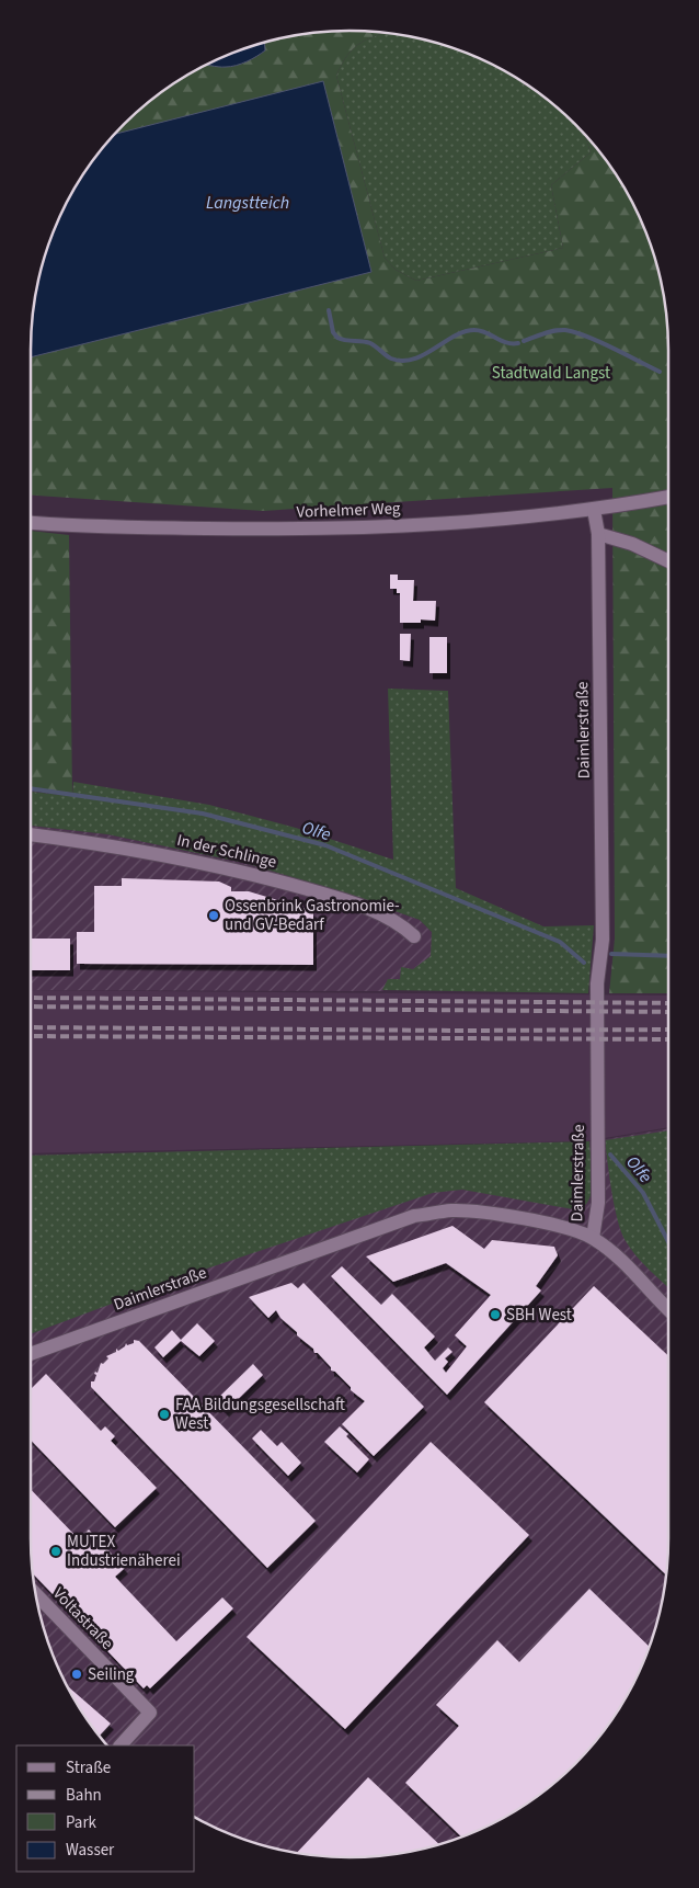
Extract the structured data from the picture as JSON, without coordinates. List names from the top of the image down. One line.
{"streets":{"street":["Vorhelmer Weg","Daimlerstraße","In der Schlinge","Voltastraße"]},"crossings":[["Vorhelmer Weg","Daimlerstraße"]],"water":["Langstteich","Olfe"],"parks":["Stadtwald Langst"],"places":["Ossenbrink Gastronomie- und GV-Bedarf","SBH West","FAA Bildungsgesellschaft West","MUTEX Industrienäherei","Seiling"],"legend":["Straße","Bahn","Park","Wasser"]}
